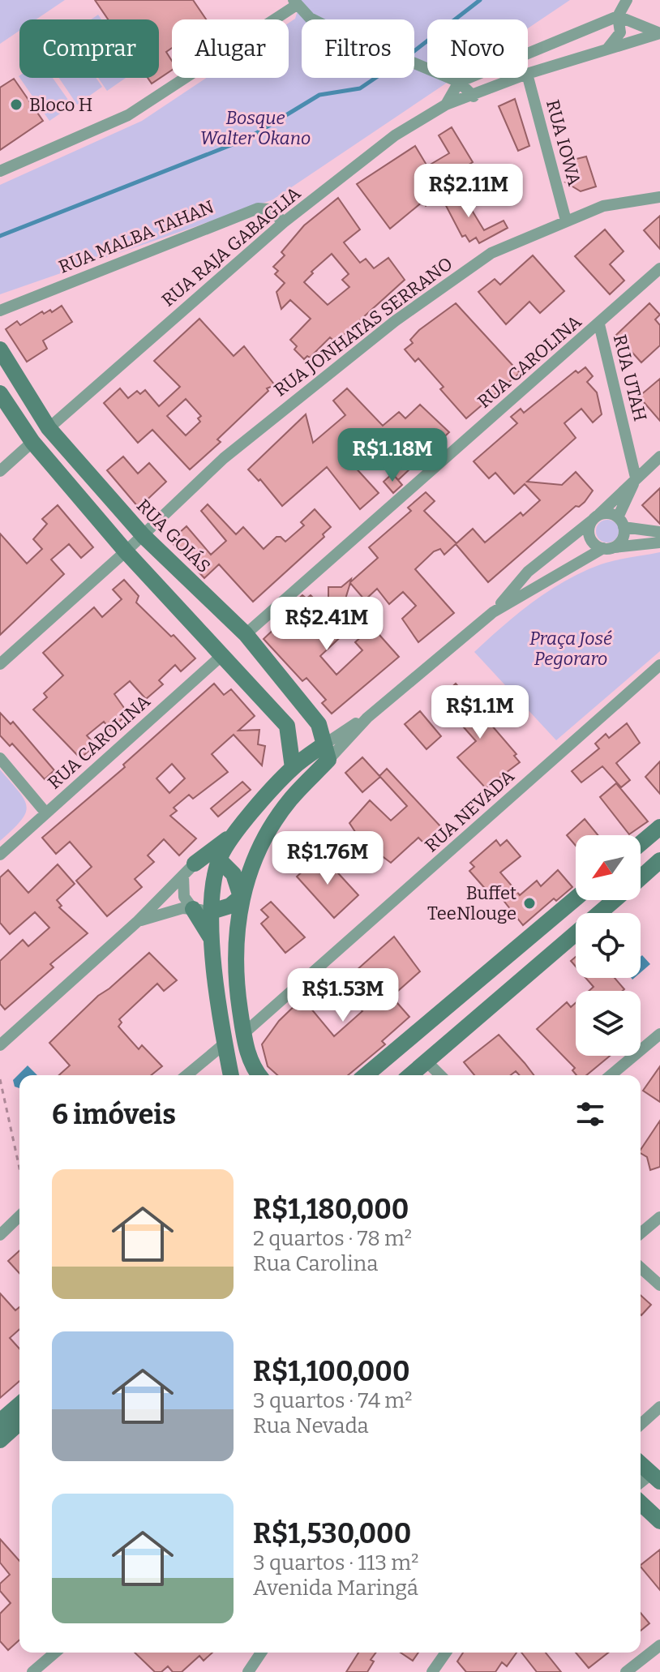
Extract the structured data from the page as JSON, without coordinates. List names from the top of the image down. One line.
{"streets":{"main road":["RUA GOIÁS"],"street":["RUA IOWA","RUA MALBA TAHAN","RUA RAJA GABAGLIA","RUA JONHATAS SERRANO","RUA CAROLINA","RUA UTAH","RUA NEVADA"]},"crossings":[["RUA IOWA","RUA JONHATAS SERRANO"],["RUA MALBA TAHAN","RUA RAJA GABAGLIA"],["RUA RAJA GABAGLIA","RUA GOIÁS"],["RUA JONHATAS SERRANO","RUA GOIÁS"],["RUA CAROLINA","RUA UTAH"],["RUA CAROLINA","RUA GOIÁS"]],"parks":["Bosque Walter Okano","Praça José Pegoraro"],"places":["Bloco H","Buffet TeeNlouge"],"north":"bottom left","page":{"chip":["Comprar","Alugar","Filtros","Novo"],"price":["R$2.11M","R$1.18M","R$2.41M","R$1.1M","R$1.76M","R$1.53M"],"heading":"6 imóveis","list":[{"name":"R$1,180,000","note":"2 quartos · 78 m² · Rua Carolina"},{"name":"R$1,100,000","note":"3 quartos · 74 m² · Rua Nevada"},{"name":"R$1,530,000","note":"3 quartos · 113 m² · Avenida Maringá"}]}}
